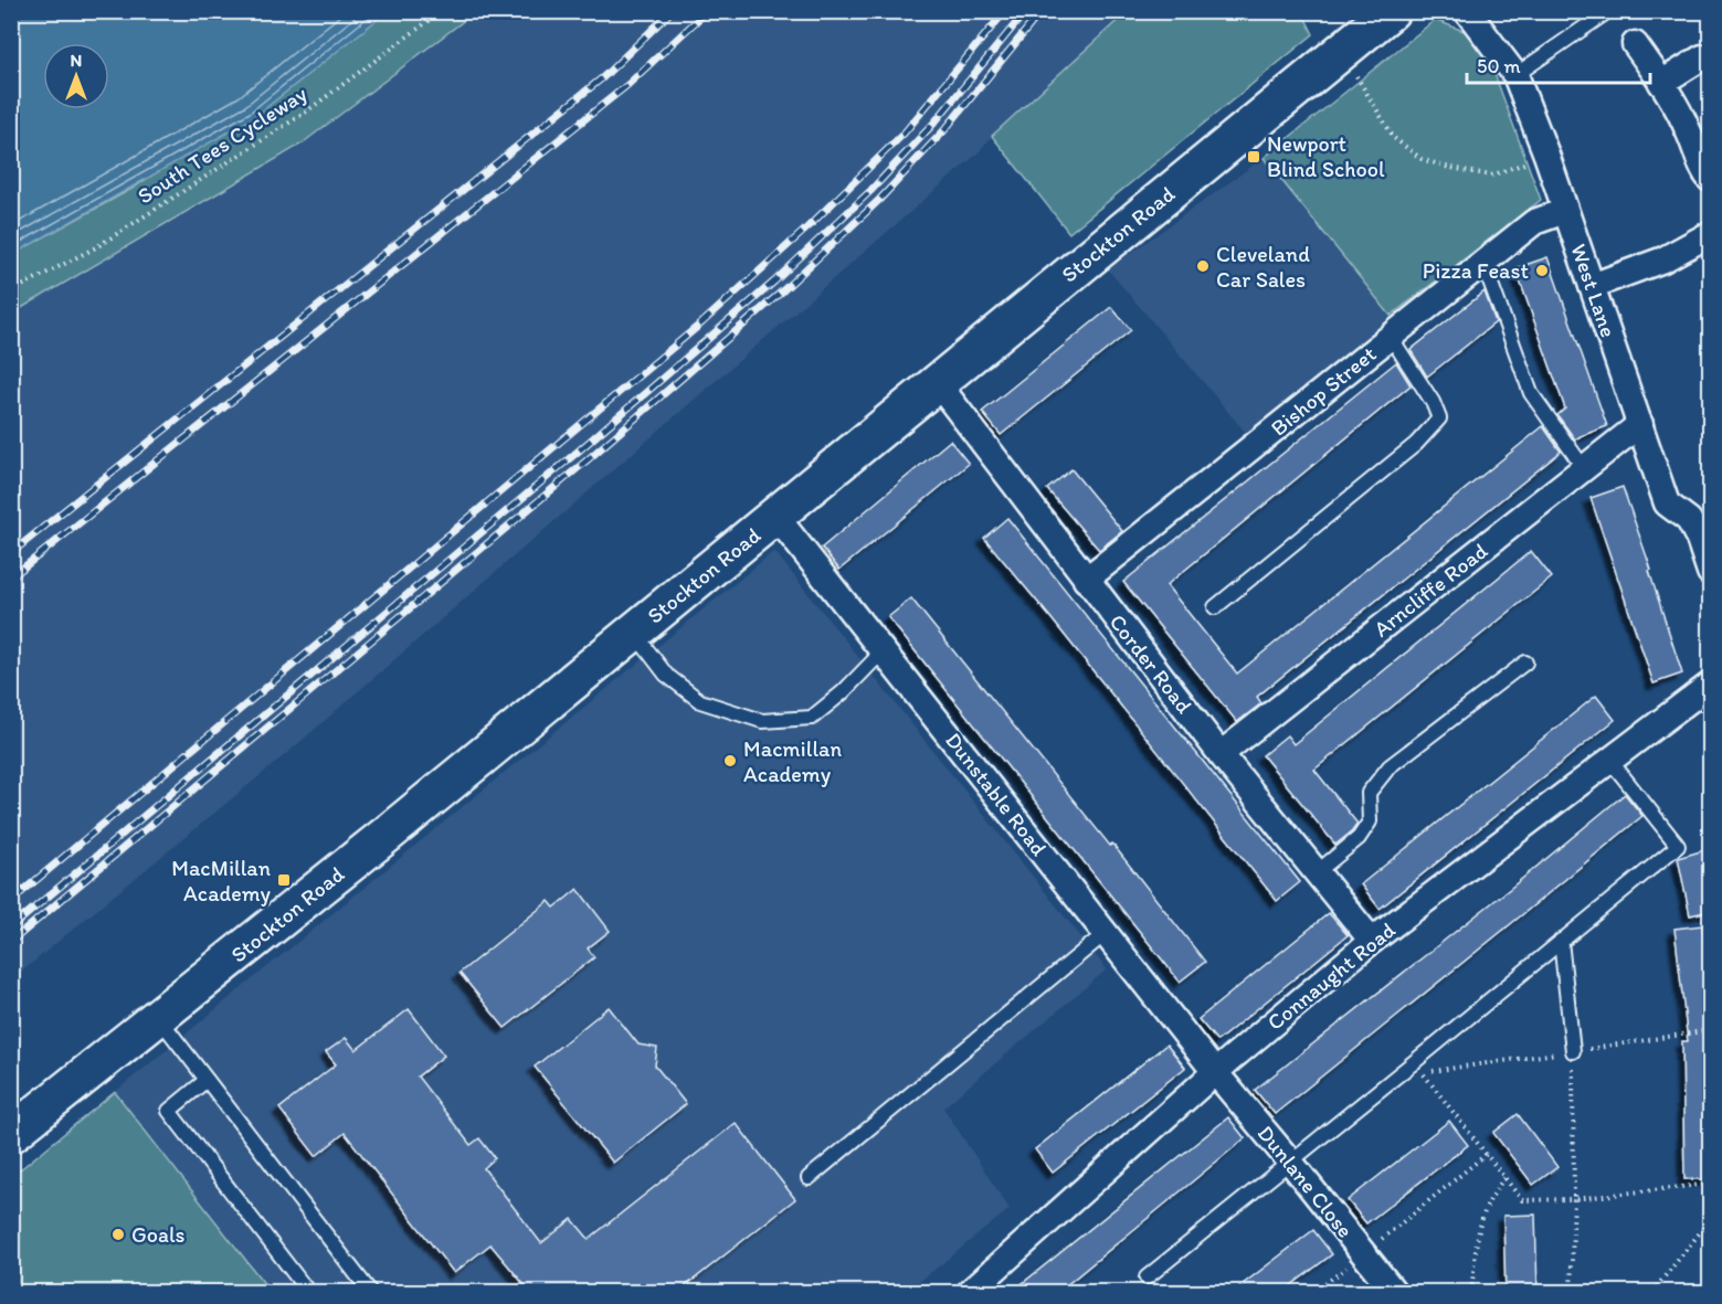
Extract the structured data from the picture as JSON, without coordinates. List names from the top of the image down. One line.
{"streets":{"main road":["Stockton Road"],"street":["West Lane","Bishop Street","Arncliffe Road","Corder Road","Dunstable Road","Connaught Road","Dunlane Close"],"path":["South Tees Cycleway"]},"crossings":[["Stockton Road","Corder Road"],["Stockton Road","Dunstable Road"],["West Lane","Bishop Street"],["West Lane","Arncliffe Road"],["Bishop Street","Corder Road"],["Arncliffe Road","Corder Road"],["Corder Road","Connaught Road"],["Dunstable Road","Connaught Road"],["Dunstable Road","Dunlane Close"],["Connaught Road","Dunlane Close"]],"places":{"transit":["Newport Blind School","MacMillan Academy"],"other":["Cleveland Car Sales","Pizza Feast","Macmillan Academy","Goals"]},"scale_bar":"50 m","north":"top"}
